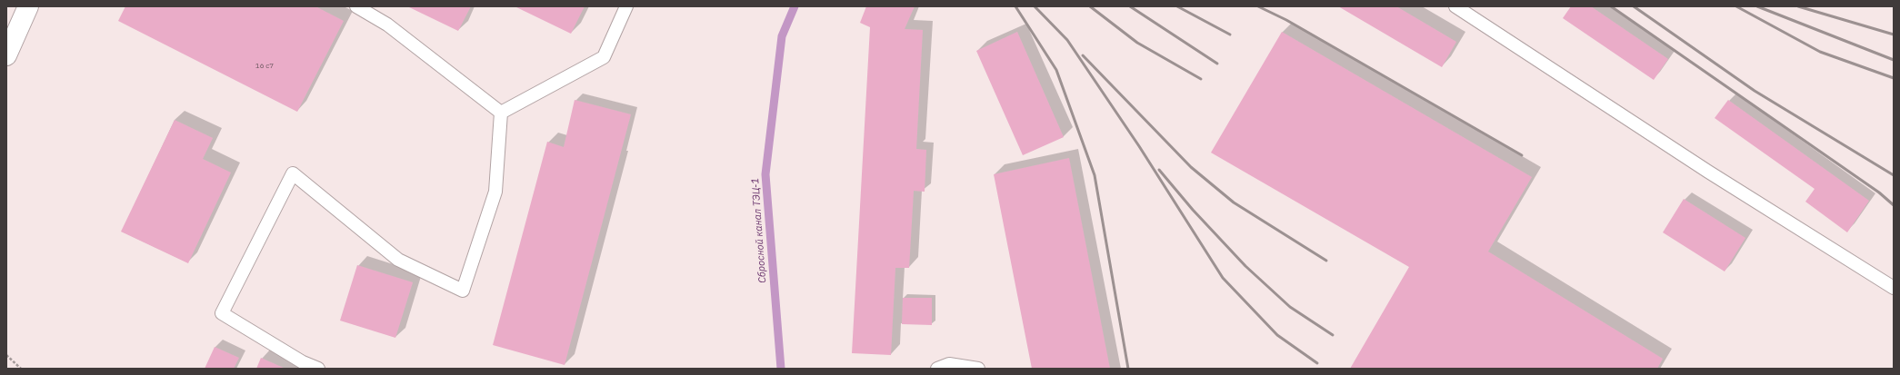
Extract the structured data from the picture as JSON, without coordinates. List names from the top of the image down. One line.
{"water":["Сбросной канал ТЭЦ-1"],"house_numbers":["16 с7"]}
